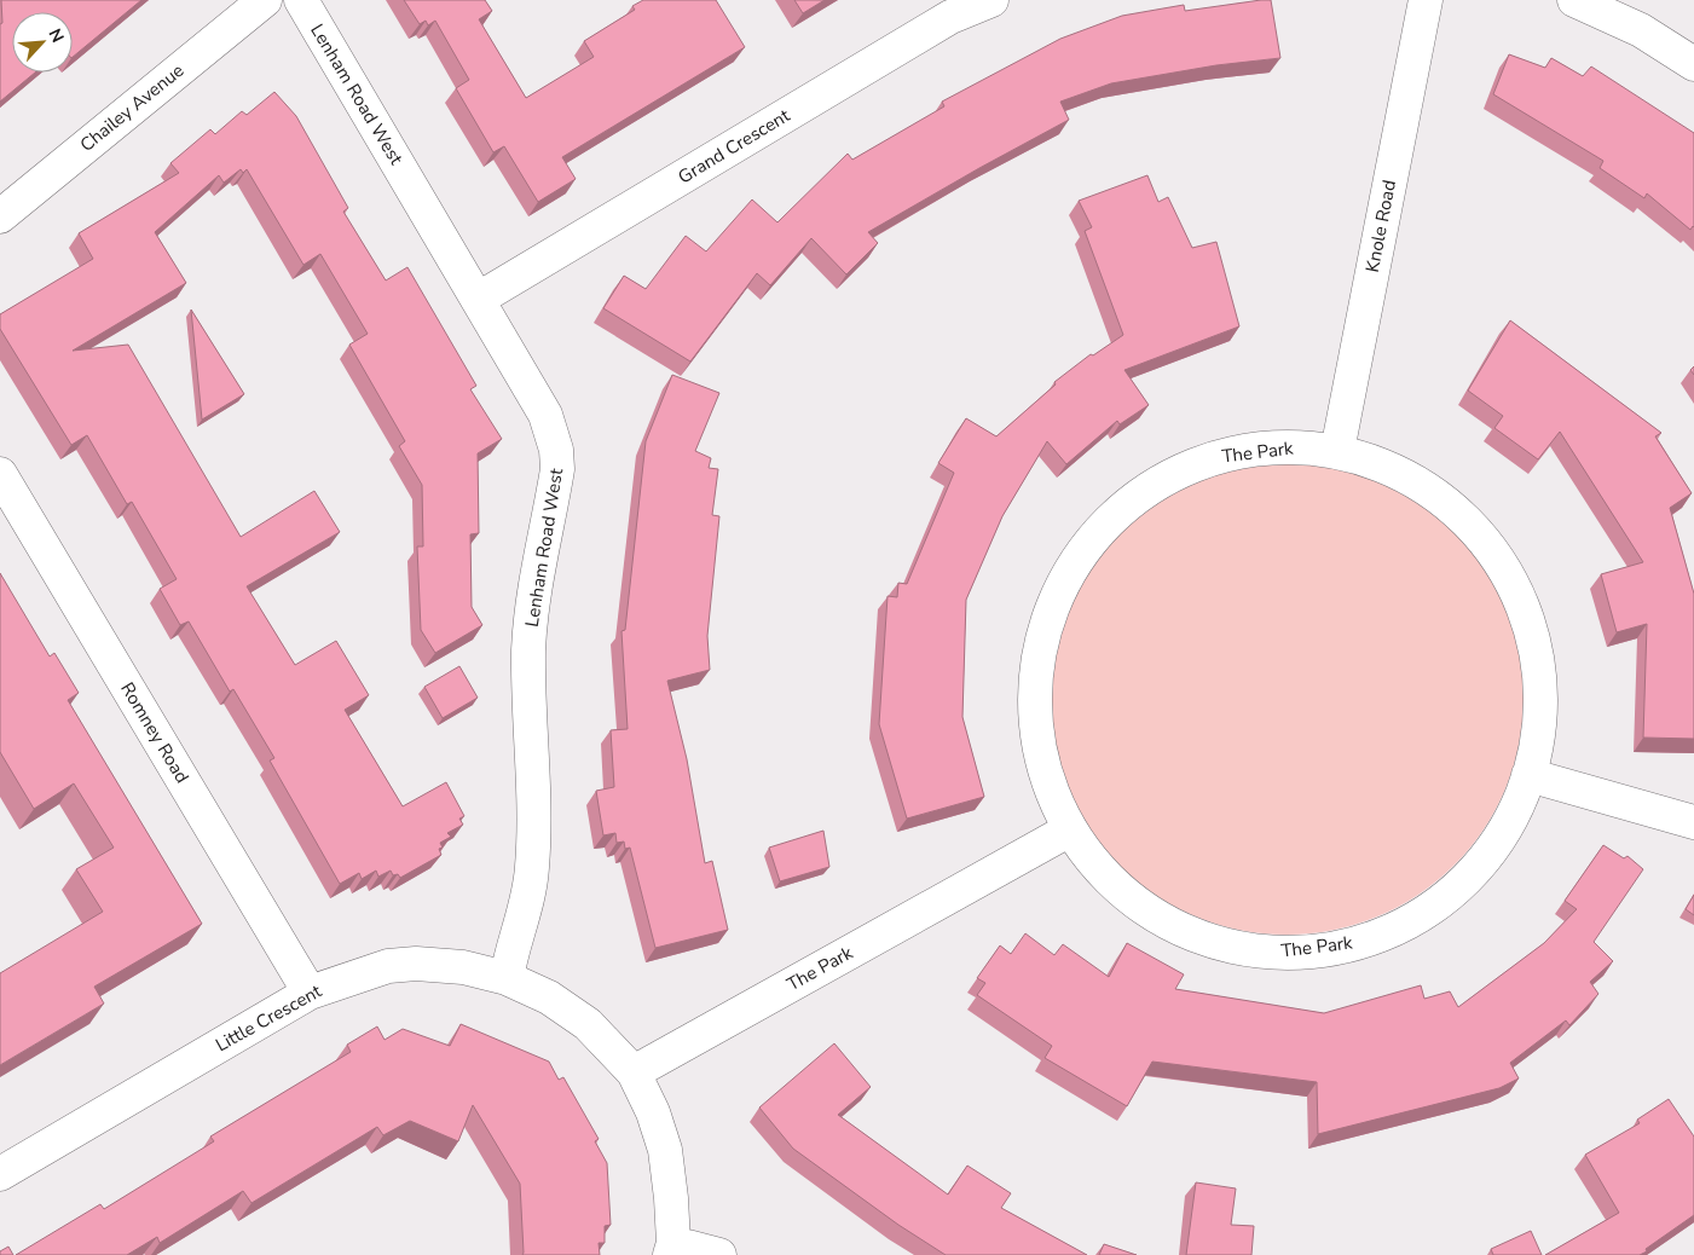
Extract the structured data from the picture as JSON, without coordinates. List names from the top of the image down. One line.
{"streets":{"street":["Lenham Road West","Chailey Avenue","Grand Crescent","Knole Road","The Park","Romney Road","Little Crescent"]},"crossings":[["Lenham Road West","Grand Crescent"],["Lenham Road West","Little Crescent"],["Knole Road","The Park"],["The Park","Little Crescent"],["Romney Road","Little Crescent"]],"north":"top right"}
